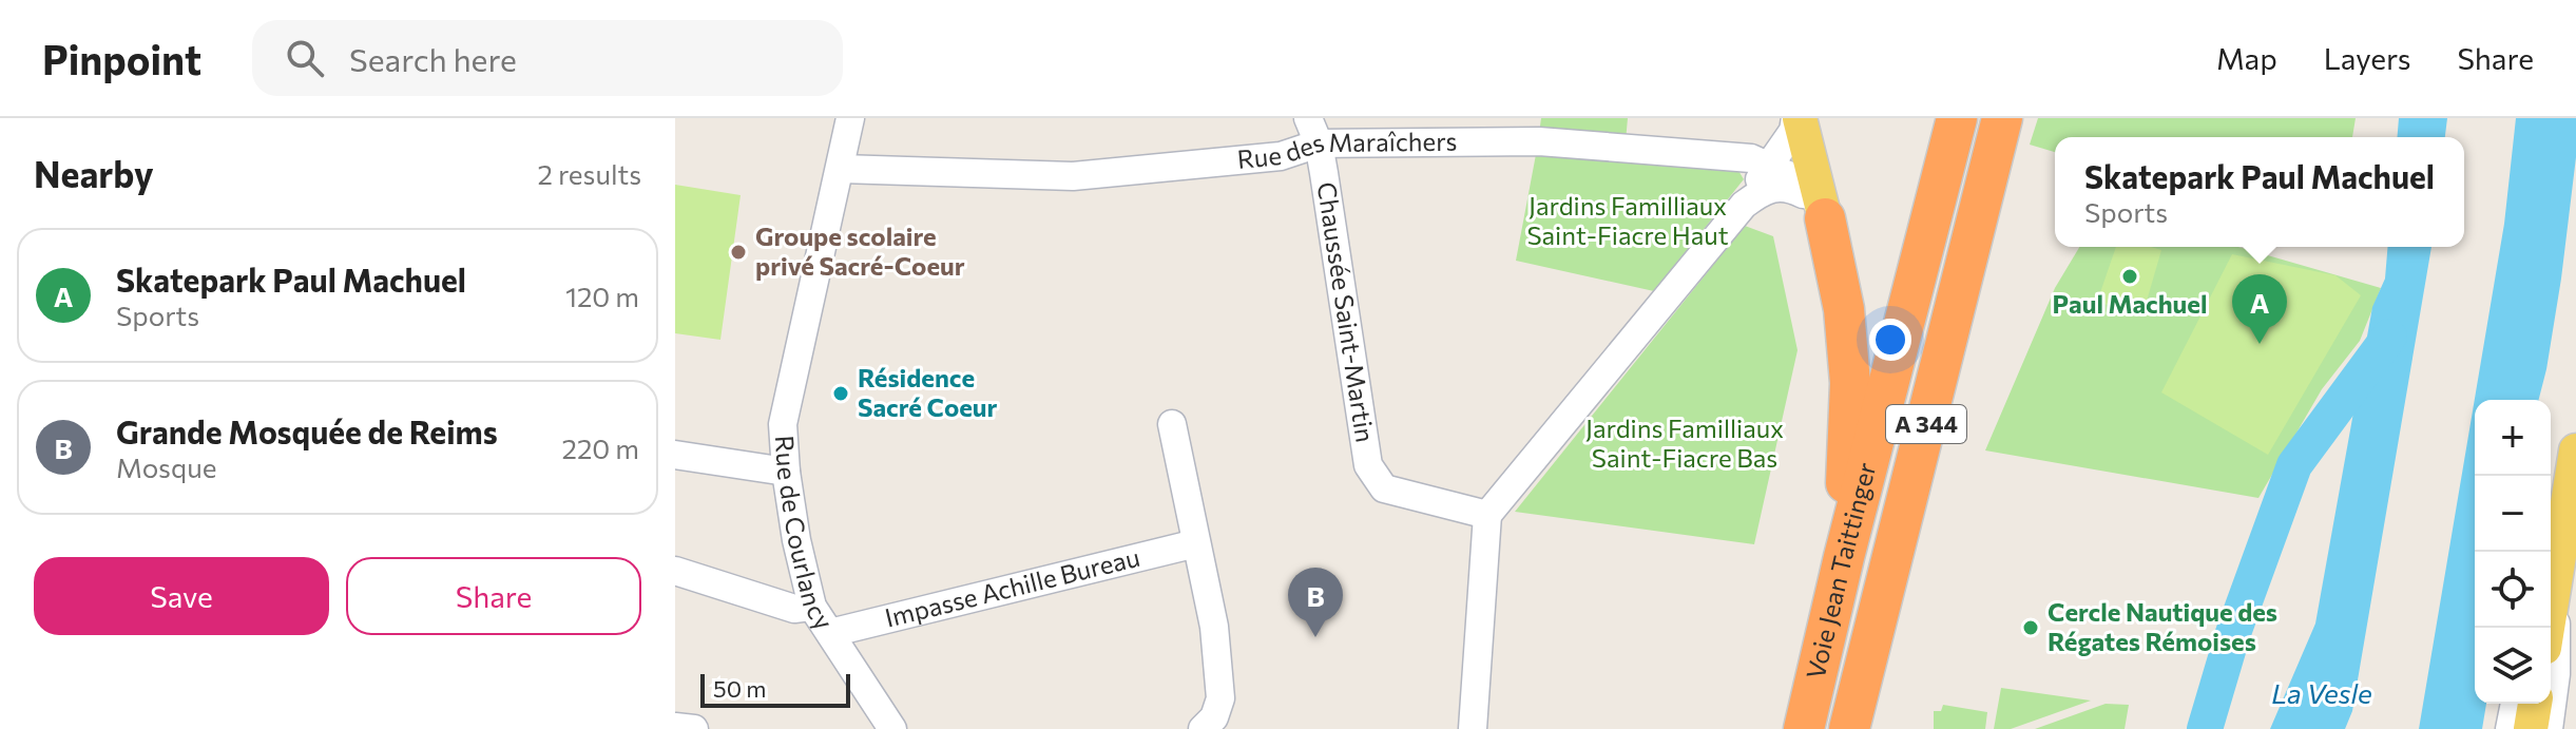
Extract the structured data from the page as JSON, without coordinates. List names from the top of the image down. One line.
{"streets":{"highway":["A 344","Voie Jean Taittinger"],"street":["Rue des Maraîchers","Chaussée Saint-Martin","Rue de Courlancy","Impasse Achille Bureau"]},"crossings":[["Rue des Maraîchers","Chaussée Saint-Martin"],["Rue des Maraîchers","Rue de Courlancy"],["Rue de Courlancy","Impasse Achille Bureau"]],"water":["La Vesle"],"parks":["Jardins Familliaux Saint-Fiacre Haut","Jardins Familliaux Saint-Fiacre Bas"],"places":["Groupe scolaire privé Sacré-Coeur","Paul Machuel","Résidence Sacré Coeur","Cercle Nautique des Régates Rémoises"],"scale_bar":"50 m","page":{"header":"Pinpoint","search":"Search here","nav":["Map","Layers","Share"],"heading":["Nearby","2 results"],"popup":["Skatepark Paul Machuel","Sports"],"list":[{"mark":"A","name":"Skatepark Paul Machuel","note":"Sports","value":"120 m"},{"mark":"B","name":"Grande Mosquée de Reims","note":"Mosque","value":"220 m"}],"pins":["A","B"],"map_buttons":["+","−"],"buttons":["Save","Share"],"scale":"50 m"}}
